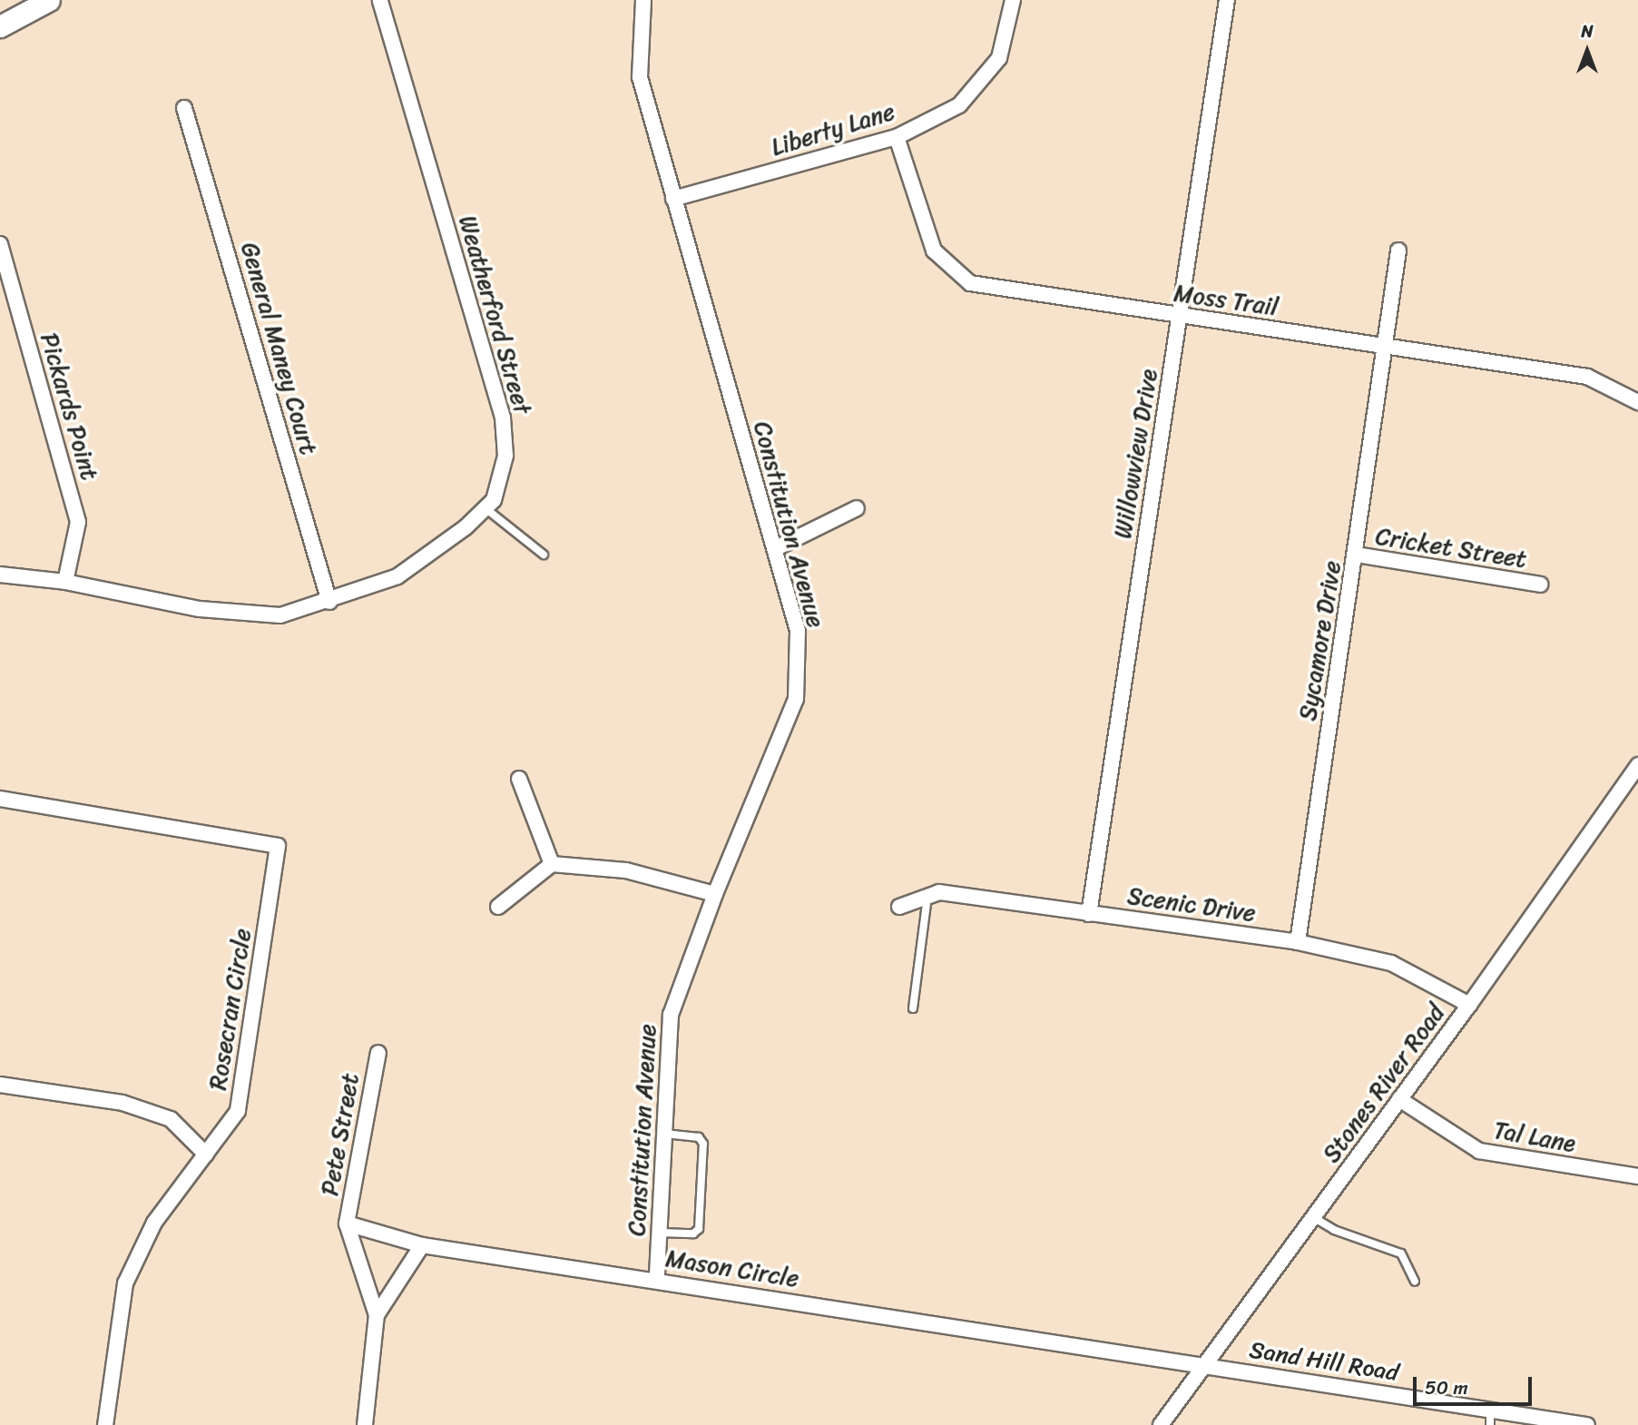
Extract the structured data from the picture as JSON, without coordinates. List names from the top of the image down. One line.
{"streets":{"street":["Liberty Lane","Moss Trail","Weatherford Street","General Maney Court","Pickards Point","Willowview Drive","Constitution Avenue","Cricket Street","Sycamore Drive","Scenic Drive","Rosecran Circle","Stones River Road","Pete Street","Tal Lane","Mason Circle","Sand Hill Road"]},"crossings":[["Liberty Lane","Moss Trail"],["Liberty Lane","Constitution Avenue"],["Moss Trail","Willowview Drive"],["Moss Trail","Sycamore Drive"],["Weatherford Street","General Maney Court"],["Weatherford Street","Pickards Point"],["Willowview Drive","Scenic Drive"],["Constitution Avenue","Mason Circle"],["Cricket Street","Sycamore Drive"],["Sycamore Drive","Scenic Drive"],["Scenic Drive","Stones River Road"],["Stones River Road","Tal Lane"],["Stones River Road","Mason Circle"],["Stones River Road","Sand Hill Road"],["Pete Street","Mason Circle"],["Mason Circle","Sand Hill Road"]],"scale_bar":"50 m","north":"top"}
